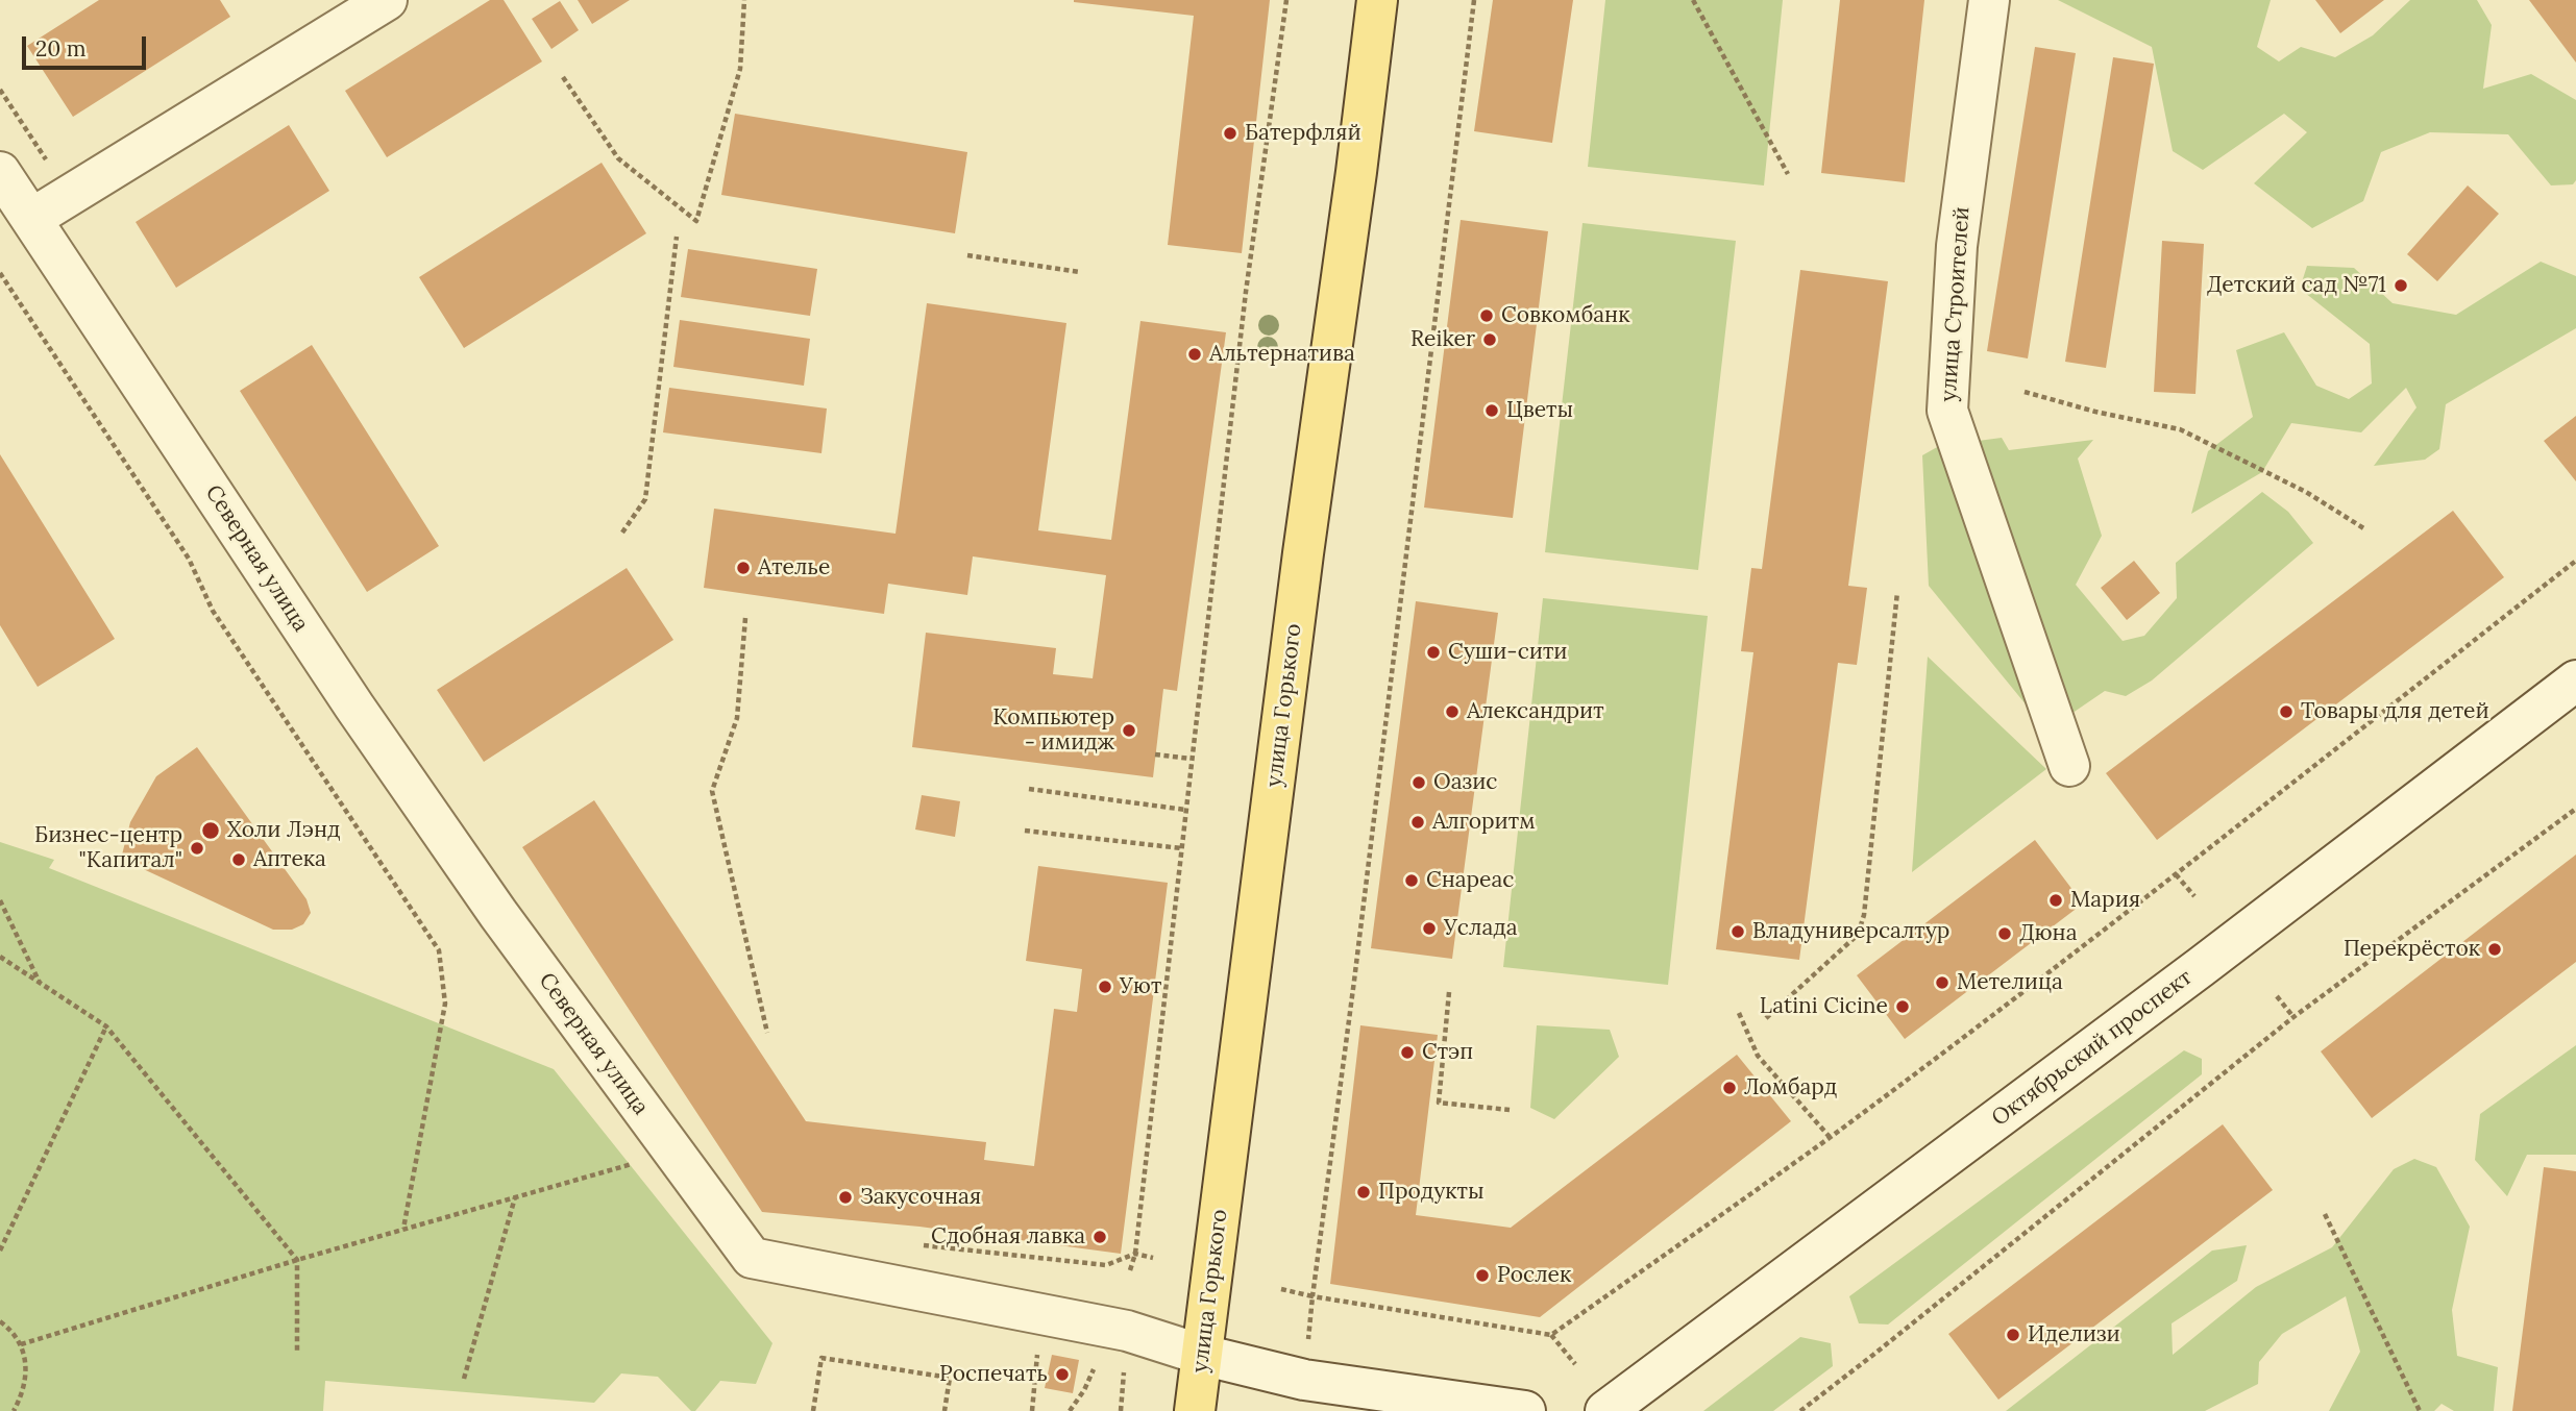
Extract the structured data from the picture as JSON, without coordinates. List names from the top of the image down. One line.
{"streets":{"main road":["улица Горького"],"street":["улица Строителей","Северная улица","Октябрьский проспект"]},"crossings":[["Северная улица","улица Горького"]],"places":["Батерфляй","Детский сад №71","Совкомбанк","Reiker","Альтернатива","Цветы","Ателье","Суши-сити","Александрит","Товары для детей","Компьютер - имидж","Оазис","Алгоритм","Холи Лэнд","Бизнес-центр \"Капитал\"","Аптека","Снареас","Мария","Услада","Владуниверсалтур","Дюна","Перекрёсток","Метелица","Уют","Latini Cicine","Стэп","Ломбард","Продукты","Закусочная","Сдобная лавка","Рослек","Иделизи","Роспечать"],"scale_bar":"20 m"}
